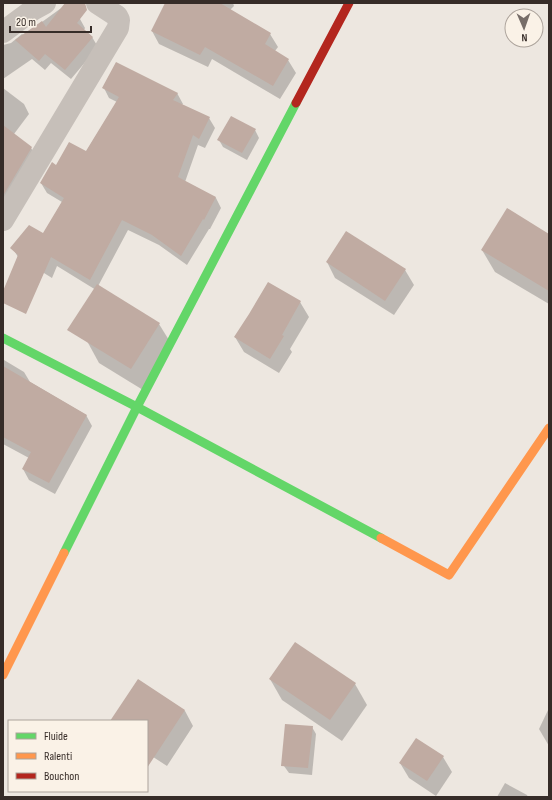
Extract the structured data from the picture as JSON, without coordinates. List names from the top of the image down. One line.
{"legend":["Fluide","Ralenti","Bouchon"],"scale_bar":"20 m","north":"bottom"}
